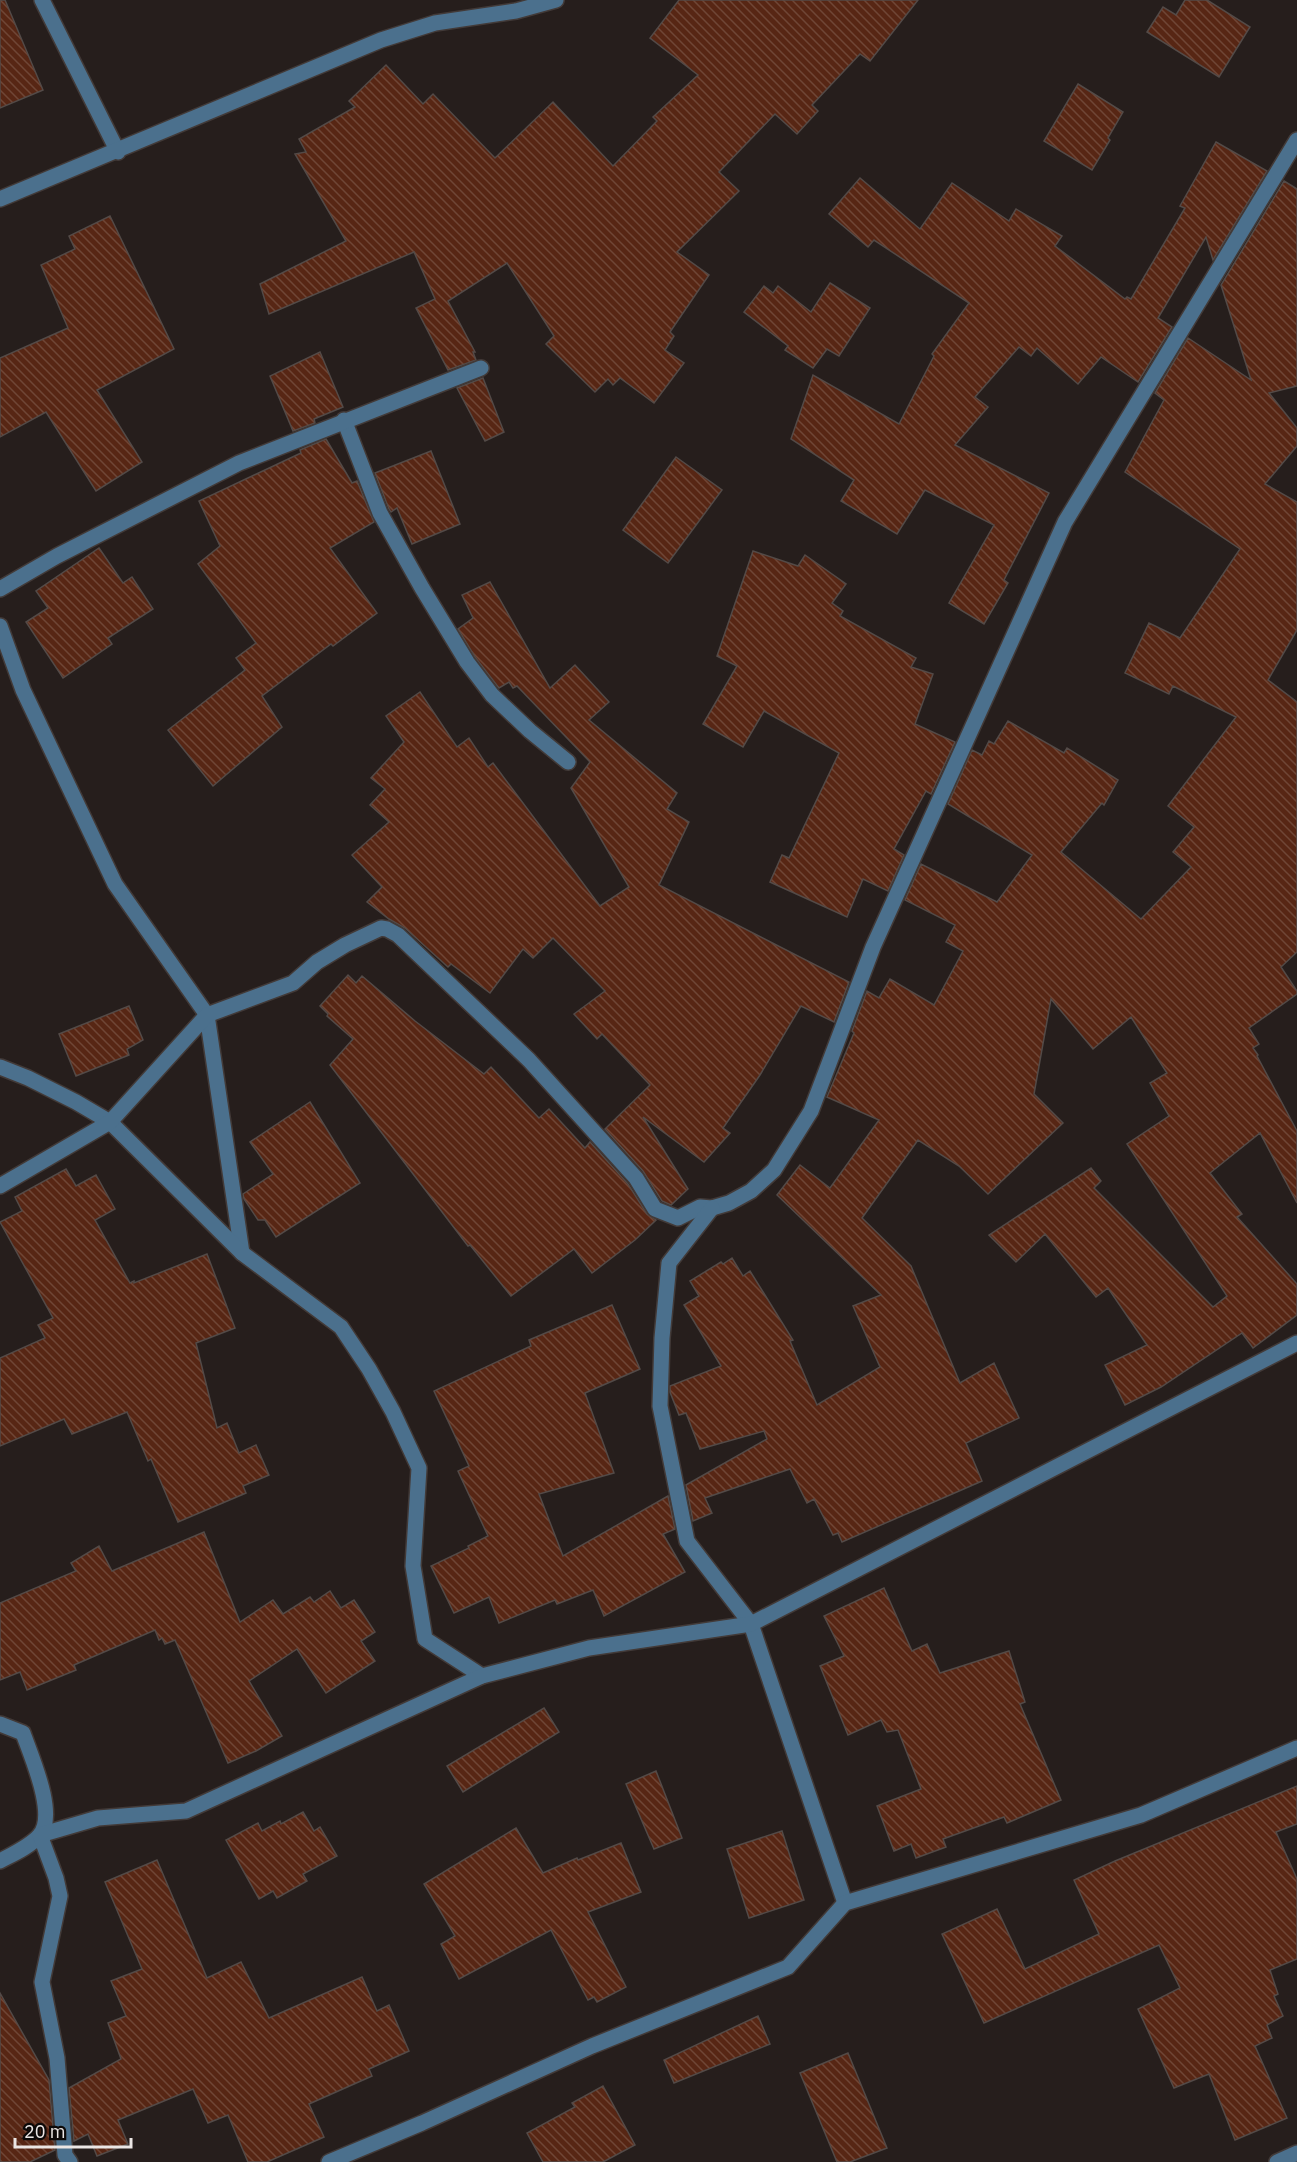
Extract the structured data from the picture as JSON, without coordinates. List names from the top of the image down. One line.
{"scale_bar":"20 m"}
